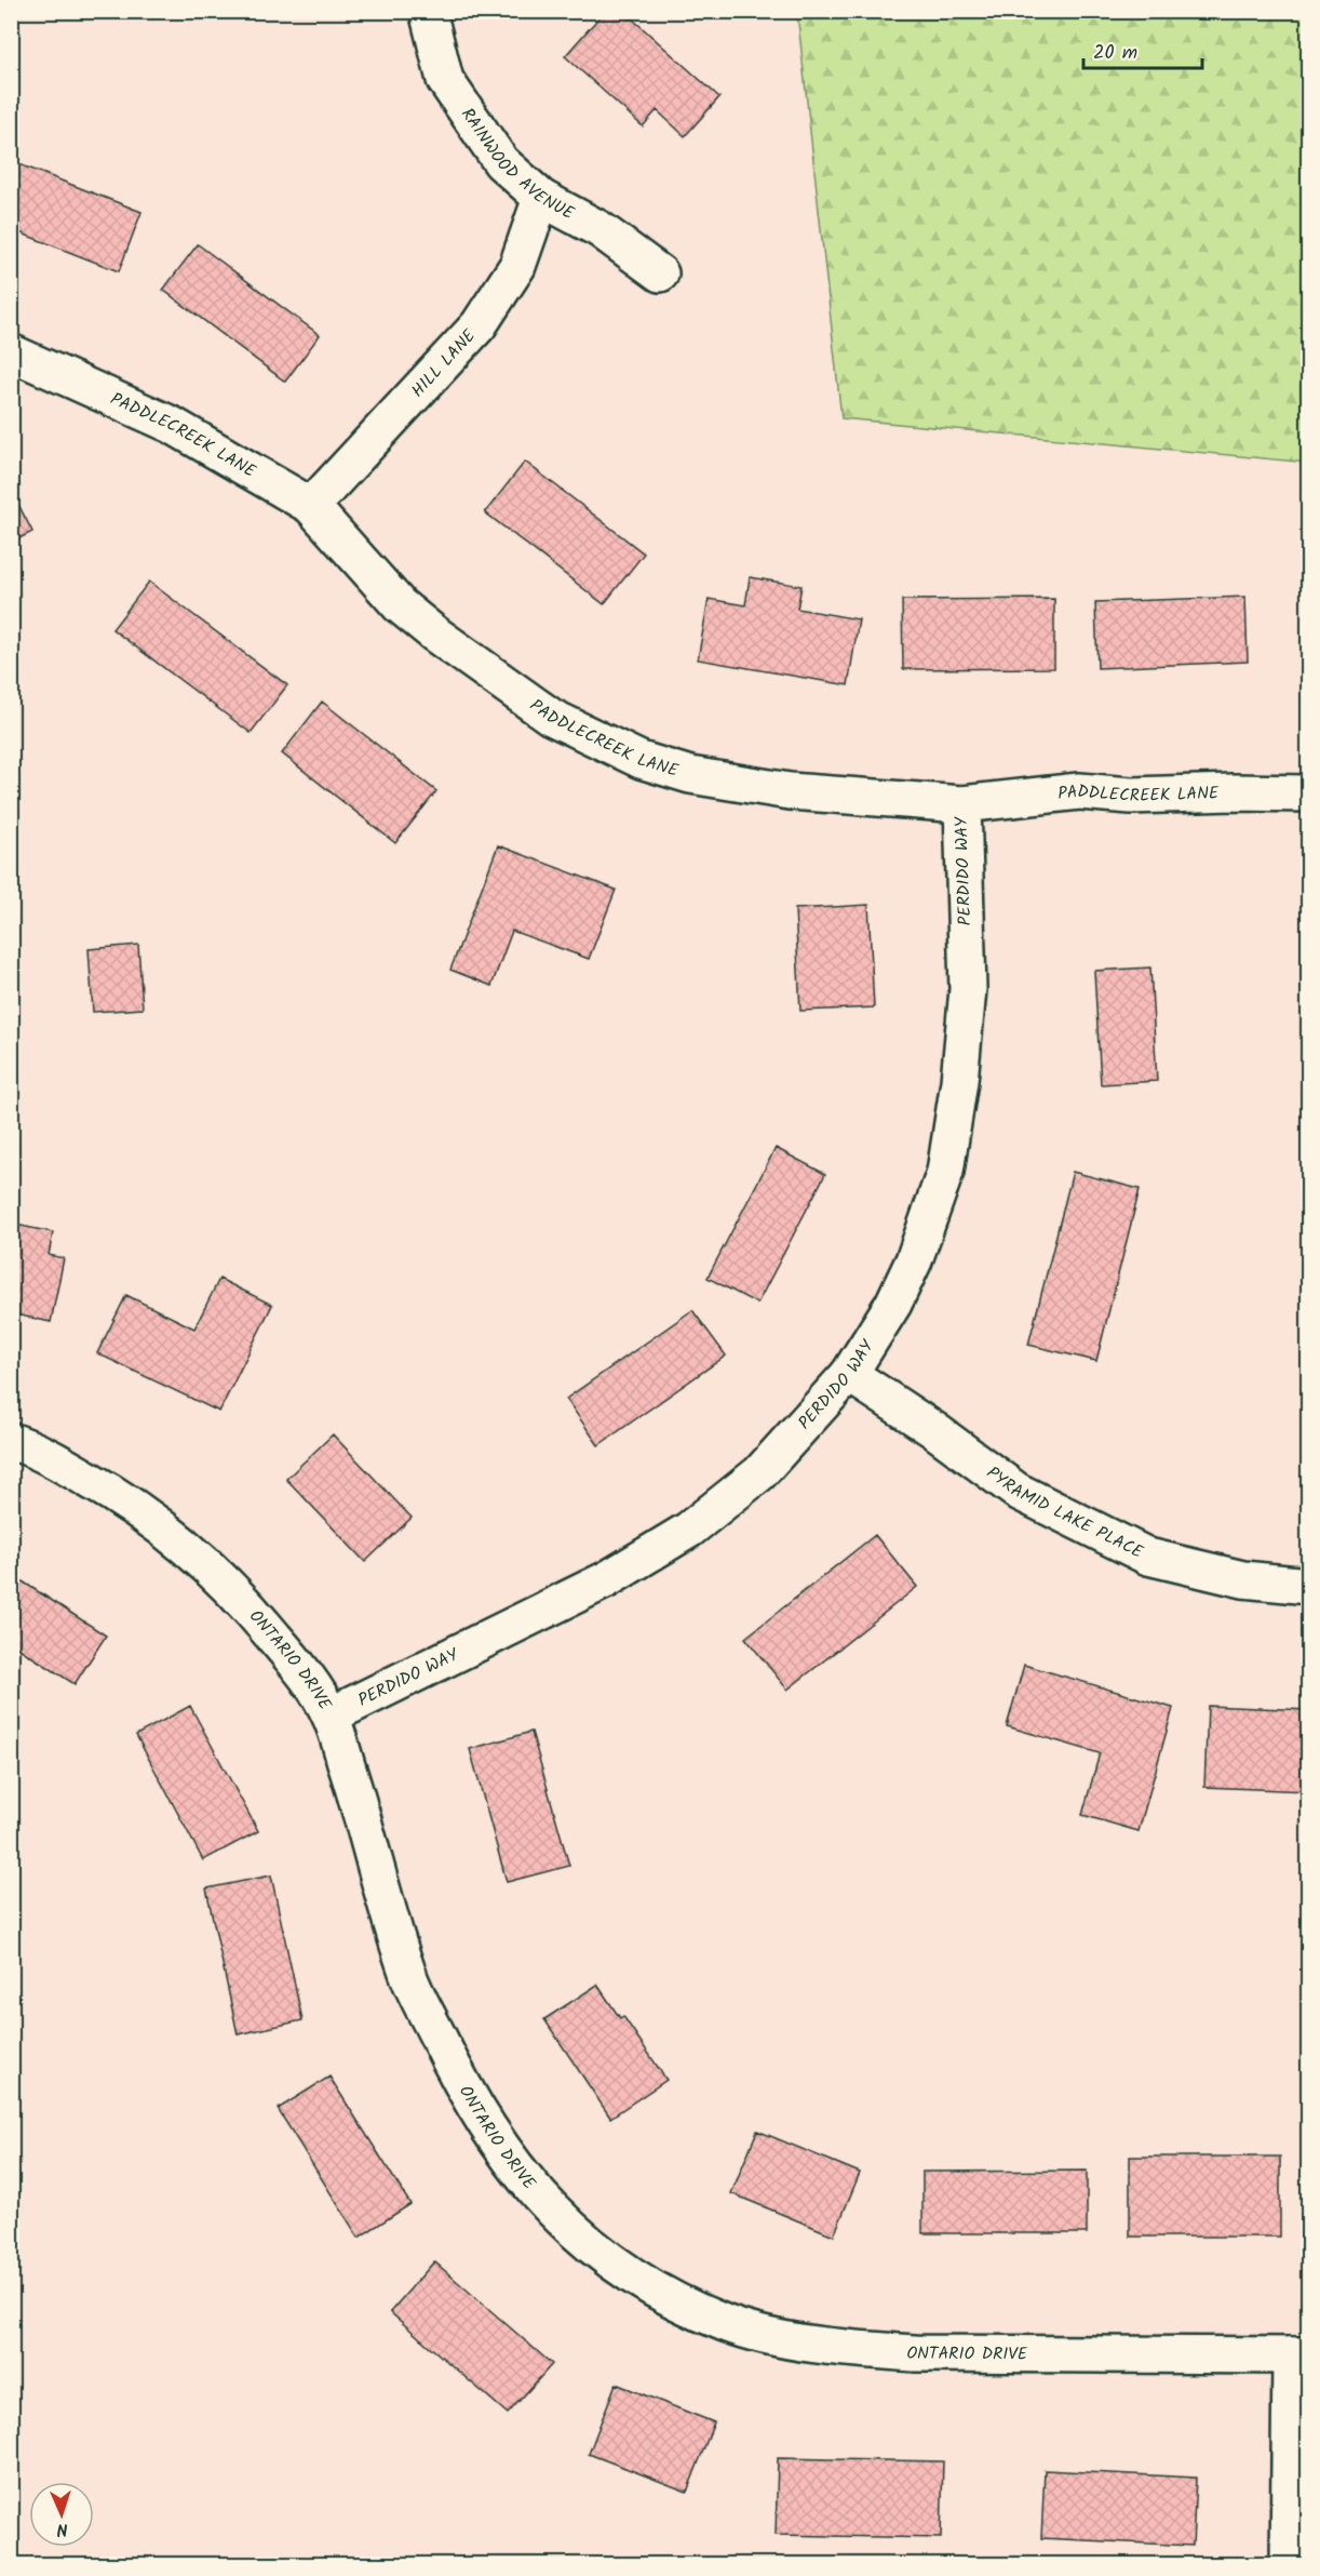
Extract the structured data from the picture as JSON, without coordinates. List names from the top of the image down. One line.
{"streets":{"street":["RAINWOOD AVENUE","HILL LANE","PADDLECREEK LANE","PERDIDO WAY","PYRAMID LAKE PLACE","ONTARIO DRIVE"]},"crossings":[["RAINWOOD AVENUE","HILL LANE"],["HILL LANE","PADDLECREEK LANE"],["PADDLECREEK LANE","PERDIDO WAY"],["PERDIDO WAY","PYRAMID LAKE PLACE"],["PERDIDO WAY","ONTARIO DRIVE"]],"scale_bar":"20 m","north":"bottom"}
